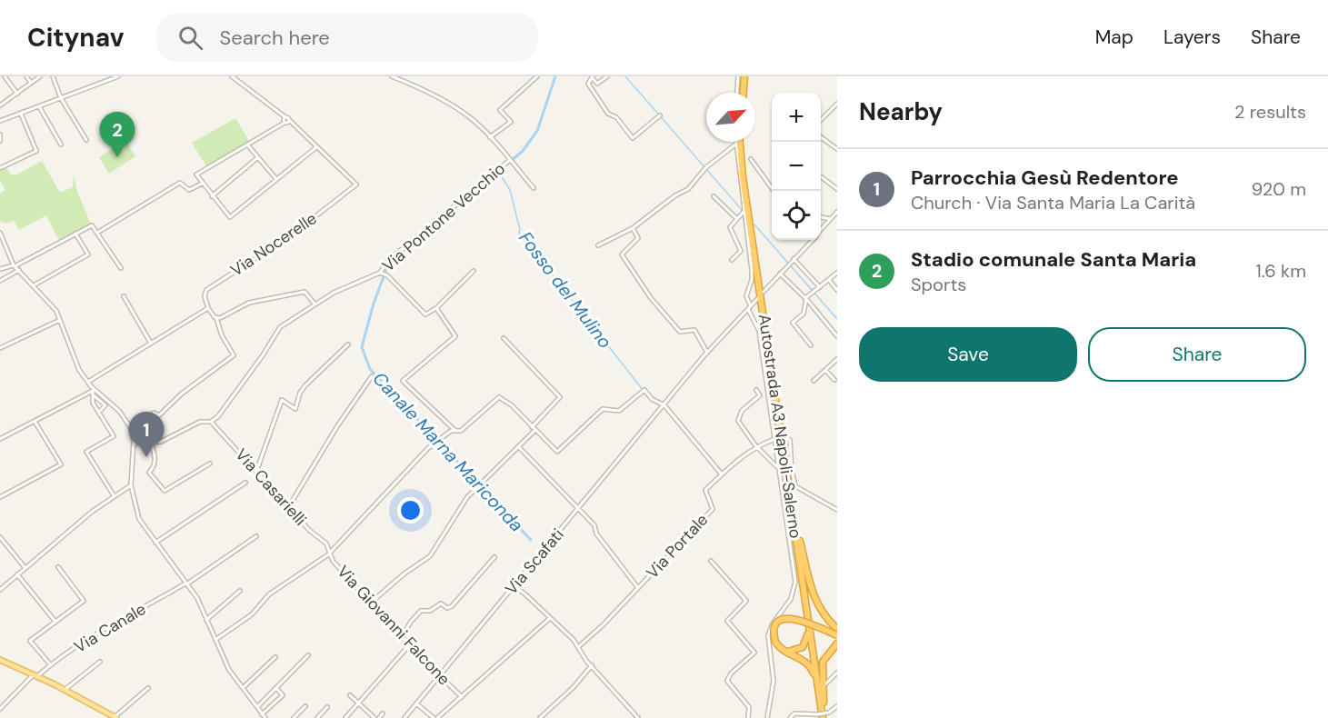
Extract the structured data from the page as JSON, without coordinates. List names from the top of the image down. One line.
{"streets":{"highway":["Autostrada A3 Napoli-Salerno"],"street":["Via Pontone Vecchio","Via Nocerelle","Via Casarielli","Via Portale","Via Scafati","Via Giovanni Falcone","Via Canale"]},"crossings":[["Via Pontone Vecchio","Via Casarielli"],["Via Casarielli","Via Giovanni Falcone"],["Via Scafati","Via Giovanni Falcone"]],"water":["Fosso del Mulino","Canale Marna Mariconda"],"north":"top right","page":{"header":"Citynav","search":"Search here","nav":["Map","Layers","Share"],"heading":["Nearby","2 results"],"map_buttons":["+","−"],"pins":["2","1"],"list":[{"mark":"1","name":"Parrocchia Gesù Redentore","note":"Church · Via Santa Maria La Carità","value":"920 m"},{"mark":"2","name":"Stadio comunale Santa Maria","note":"Sports","value":"1.6 km"}],"buttons":["Save","Share"]}}
